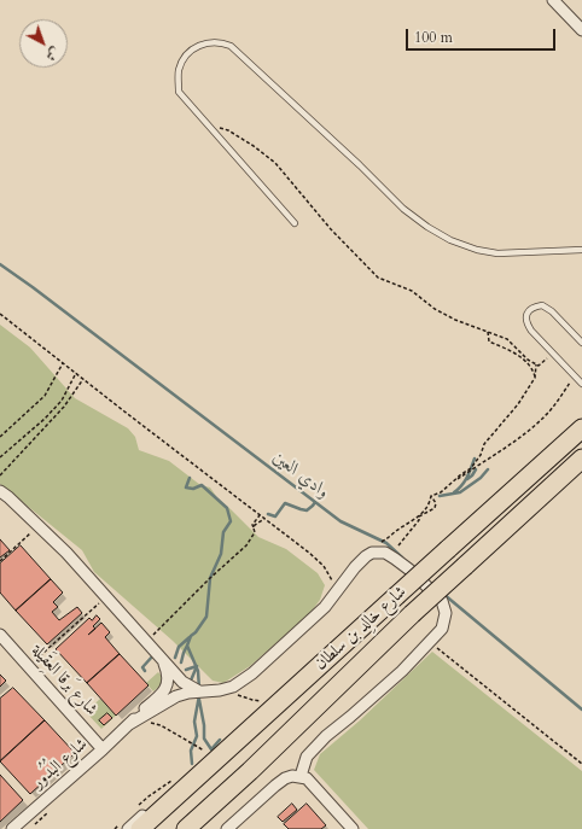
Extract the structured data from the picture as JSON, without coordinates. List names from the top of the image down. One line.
{"streets":{"main road":["شارع خالِد بن سلطان"],"street":["شارع بَرقا العِقَيلة","شارع البُدُور"]},"crossings":[["شارع بَرقا العِقَيلة","شارع البُدُور"]],"water":["وادي العين"],"scale_bar":"100 m","north":"bottom right"}
